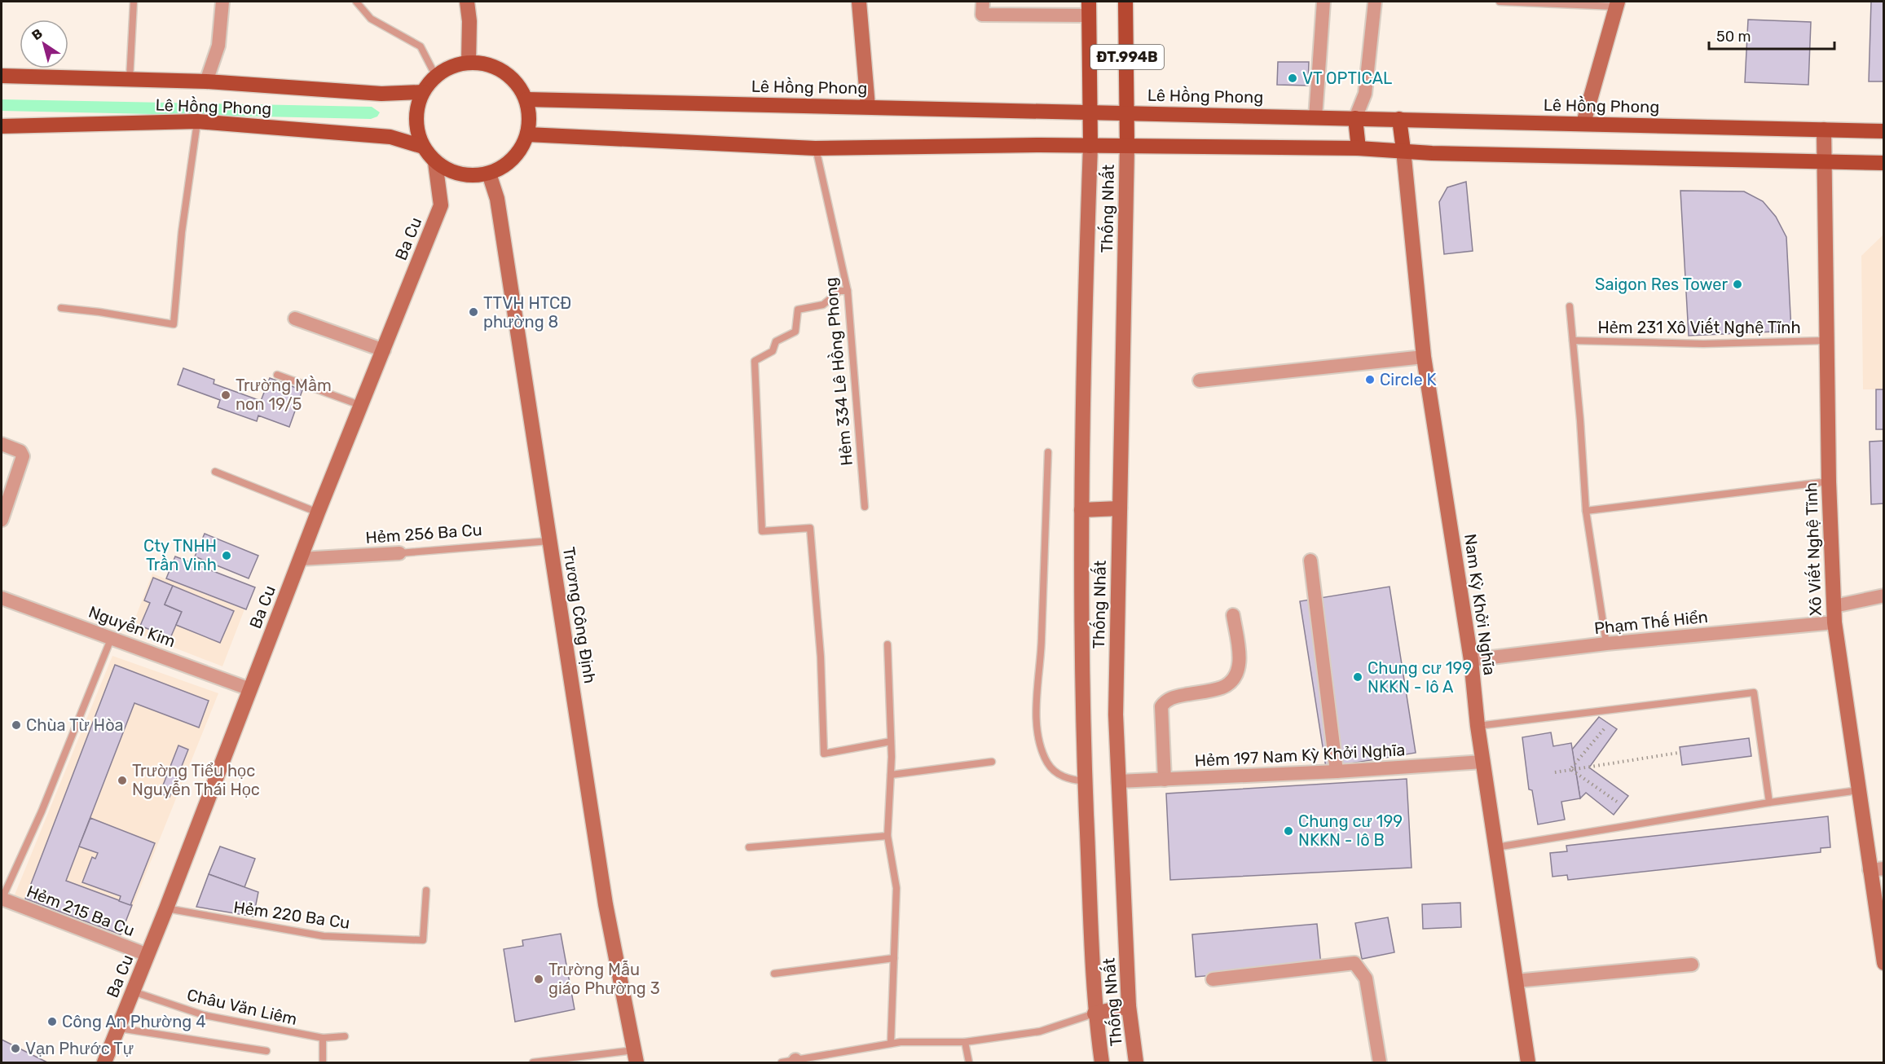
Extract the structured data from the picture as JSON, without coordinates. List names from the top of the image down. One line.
{"streets":{"main road":["ĐT.994B","Lê Hồng Phong","Thống Nhất","Ba Cu","Xô Viết Nghệ Tĩnh","Nam Kỳ Khởi Nghĩa","Trương Công Định"],"street":["Hẻm 256 Ba Cu","Phạm Thế Hiển","Nguyễn Kim","Hẻm 197 Nam Kỳ Khởi Nghĩa","Hẻm 215 Ba Cu"],"lane":["Hẻm 231 Xô Viết Nghệ Tĩnh","Hẻm 334 Lê Hồng Phong","Hẻm 220 Ba Cu","Châu Văn Liêm"]},"crossings":[["ĐT.994B","Lê Hồng Phong"],["Lê Hồng Phong","Ba Cu"],["Lê Hồng Phong","Xô Viết Nghệ Tĩnh"],["Lê Hồng Phong","Trương Công Định"],["Thống Nhất","Hẻm 197 Nam Kỳ Khởi Nghĩa"],["Ba Cu","Hẻm 256 Ba Cu"],["Ba Cu","Trương Công Định"],["Ba Cu","Nguyễn Kim"],["Ba Cu","Hẻm 215 Ba Cu"],["Ba Cu","Hẻm 220 Ba Cu"],["Ba Cu","Châu Văn Liêm"],["Hẻm 231 Xô Viết Nghệ Tĩnh","Xô Viết Nghệ Tĩnh"],["Hẻm 256 Ba Cu","Trương Công Định"],["Xô Viết Nghệ Tĩnh","Phạm Thế Hiển"],["Nam Kỳ Khởi Nghĩa","Phạm Thế Hiển"],["Nam Kỳ Khởi Nghĩa","Hẻm 197 Nam Kỳ Khởi Nghĩa"]],"places":["VT OPTICAL","Saigon Res Tower","TTVH HTCĐ phường 8","Circle K","Trường Mầm non 19/5","Cty TNHH Trần Vinh","Chung cư 199 NKKN - lô A","Chùa Từ Hòa","Trường Tiểu học Nguyễn Thái Học","Chung cư 199 NKKN - lô B","Trường Mẫu giáo Phường 3","Công An Phường 4","Vạn Phước Tự"],"scale_bar":"50 m","north":"top left"}
